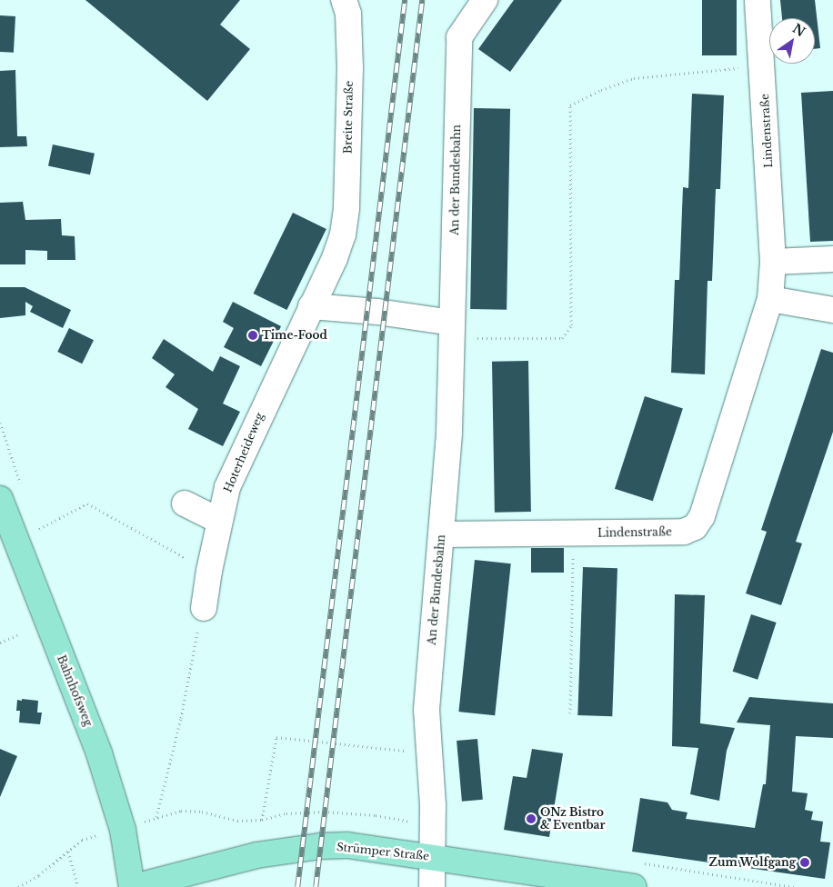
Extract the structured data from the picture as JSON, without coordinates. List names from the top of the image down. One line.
{"streets":{"main road":["Bahnhofsweg","Strümper Straße"],"street":["Breite Straße","Lindenstraße","An der Bundesbahn","Hoterheideweg"]},"crossings":[["Breite Straße","Hoterheideweg"],["Lindenstraße","An der Bundesbahn"],["An der Bundesbahn","Strümper Straße"],["Bahnhofsweg","Strümper Straße"]],"places":["Time-Food","ONz Bistro & Eventbar","Zum Wolfgang"],"north":"top right"}
